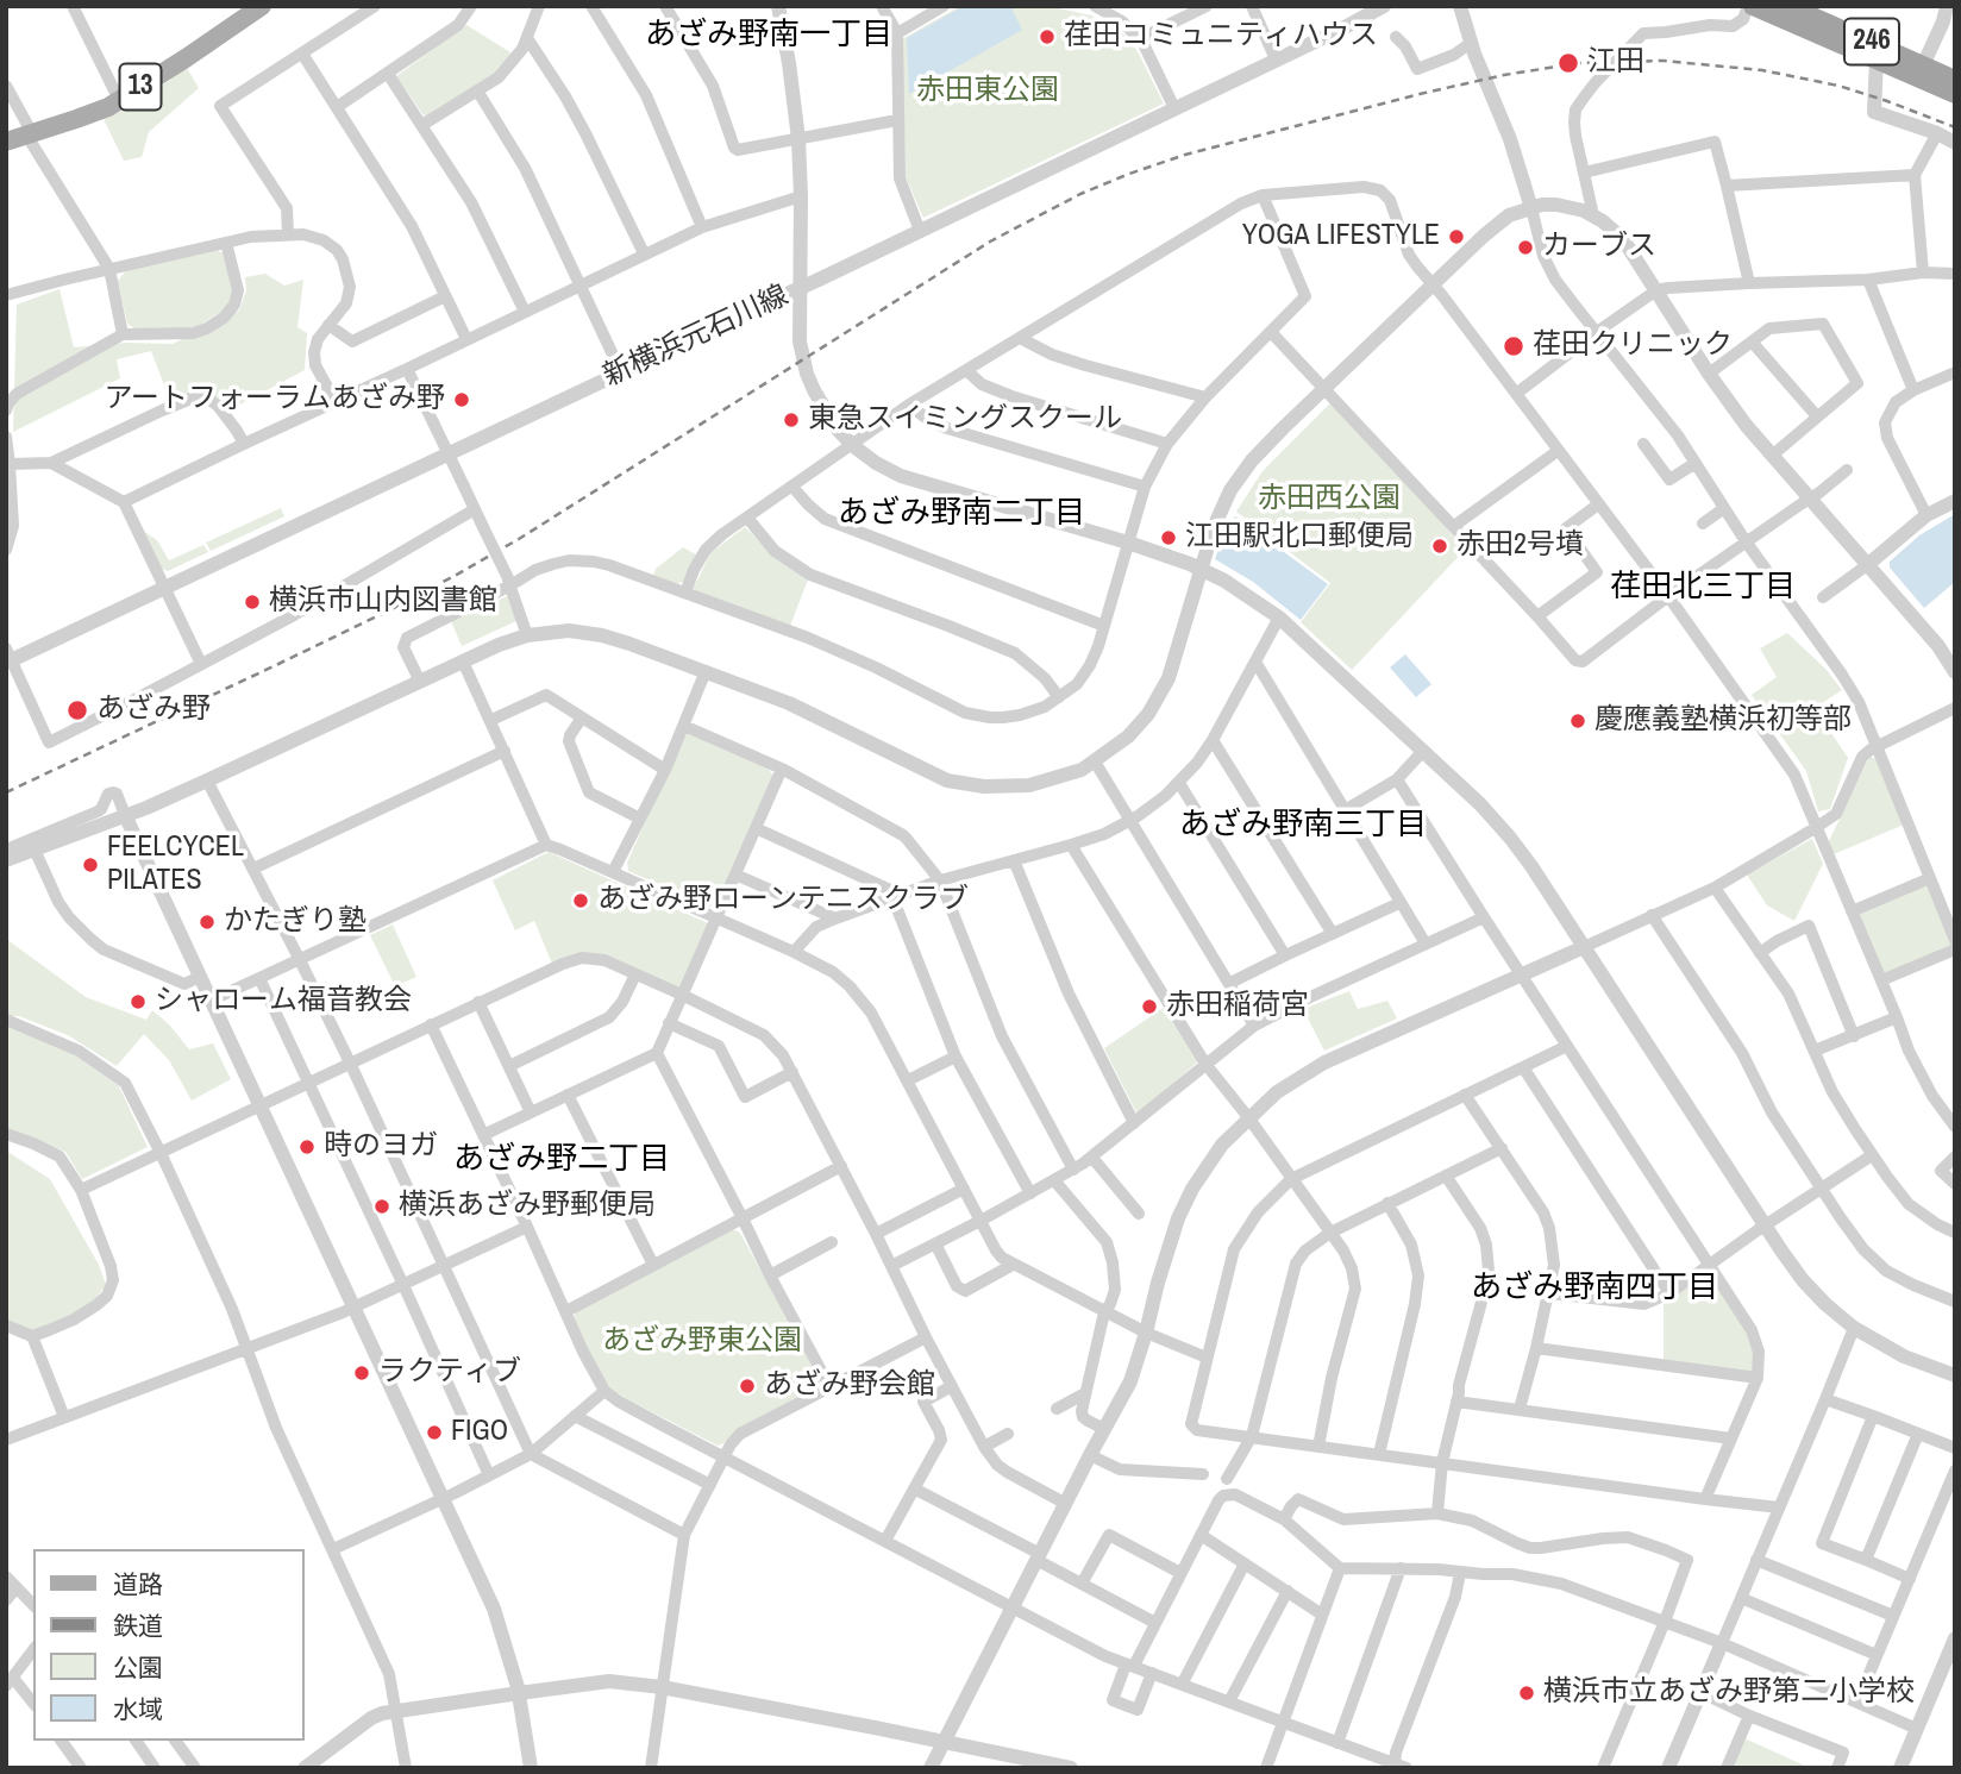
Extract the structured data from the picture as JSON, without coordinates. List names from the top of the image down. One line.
{"streets":{"highway":["246"],"main road":["13"],"street":["新横浜元石川線"]},"districts":["あざみ野南一丁目","あざみ野南二丁目","荏田北三丁目","あざみ野南三丁目","あざみ野二丁目","あざみ野南四丁目"],"parks":["赤田東公園","赤田西公園","あざみ野東公園"],"places":["荏田コミュニティハウス","江田","YOGA LIFESTYLE","カーブス","荏田クリニック","アートフォーラムあざみ野","東急スイミングスクール","江田駅北口郵便局","赤田2号墳","横浜市山内図書館","あざみ野","慶應義塾横浜初等部","FEELCYCEL PILATES","あざみ野ローンテニスクラブ","かたぎり塾","シャローム福音教会","赤田稲荷宮","時のヨガ","横浜あざみ野郵便局","ラクティブ","あざみ野会館","FIGO","横浜市立あざみ野第二小学校"],"legend":["道路","鉄道","公園","水域"]}
